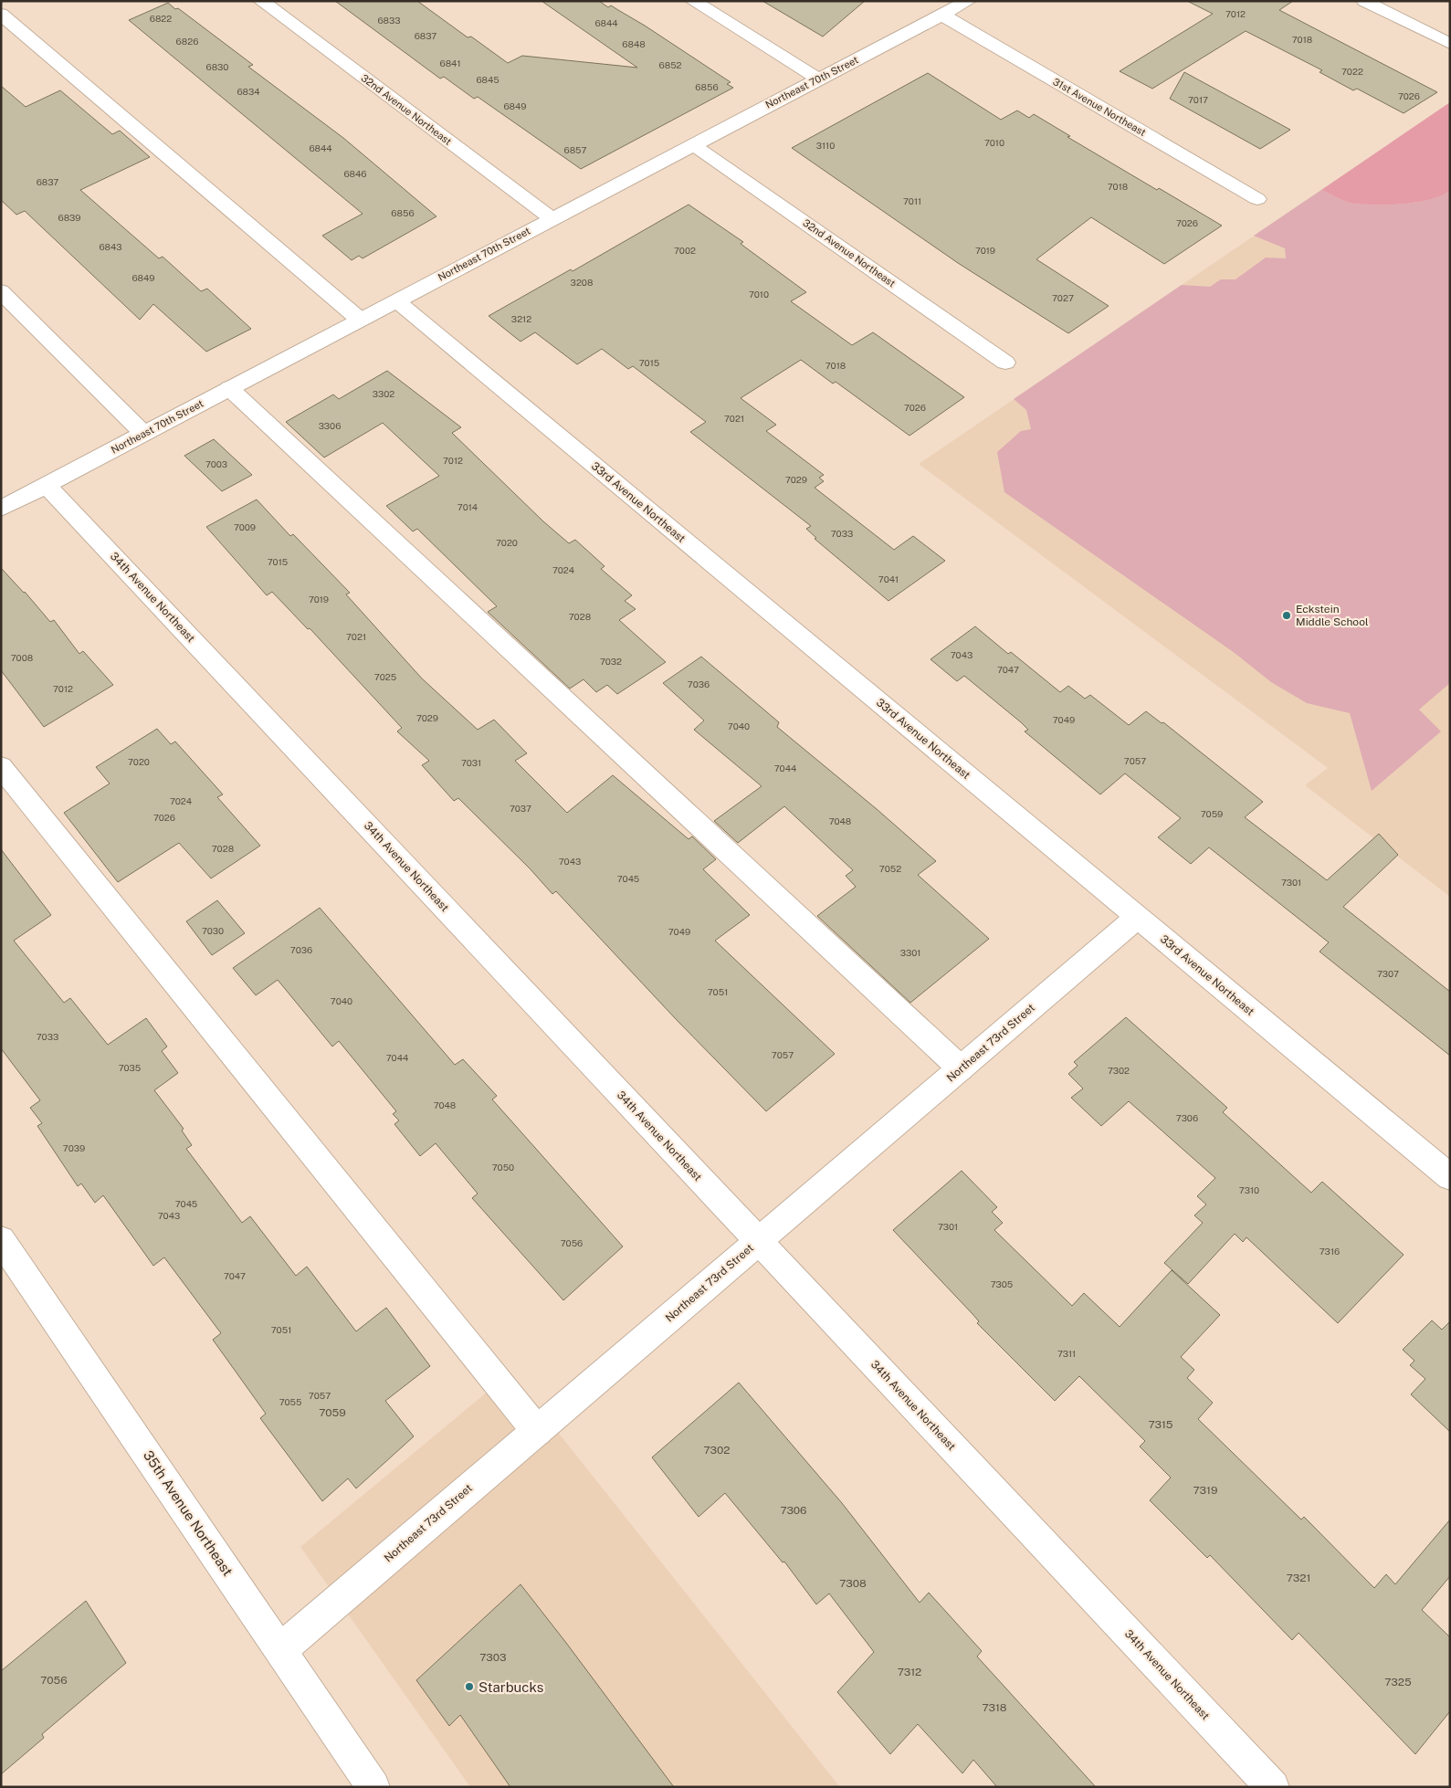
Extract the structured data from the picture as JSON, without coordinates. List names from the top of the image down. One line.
{"streets":{"street":["Northeast 70th Street","31st Avenue Northeast","32nd Avenue Northeast","33rd Avenue Northeast","34th Avenue Northeast","Northeast 73rd Street","35th Avenue Northeast"]},"crossings":[["Northeast 70th Street","31st Avenue Northeast"],["Northeast 70th Street","32nd Avenue Northeast"],["Northeast 70th Street","33rd Avenue Northeast"],["Northeast 70th Street","34th Avenue Northeast"],["33rd Avenue Northeast","Northeast 73rd Street"],["34th Avenue Northeast","Northeast 73rd Street"],["Northeast 73rd Street","35th Avenue Northeast"]],"places":["Eckstein Middle School","Starbucks"],"house_numbers":["7012","6822","6833","6844","6837","7018","6826","6848","6841","6852","6830","7022","6845","6856","6834","7026","7017","6849","7010","3110","6844","6857","6846","6837","7018","7011","6856","6839","7026","6843","7002","7019","6849","3208","7010","7027","3212","7015","7018","3302","7026","7021","3306","7012","7003","7029","7014","7009","7033","7020","7015","7024","7041","7019","7028","7021","7043","7008","7032","7047","7025","7036","7012","7029","7049","7040","7057","7020","7031","7044","7024","7037","7059","7026","7048","7028","7043","7052","7045","7301","7030","7049","7036","3301","7307","7051","7040","7033","7057","7044","7035","7302","7048","7306","7039","7050","7310","7045","7043","7301","7056","7316","7047","7305","7051","7311","7057","7055","7059","7315","7302","7319","7306","7321","7308","7303","7312","7056","7325","7318"]}
